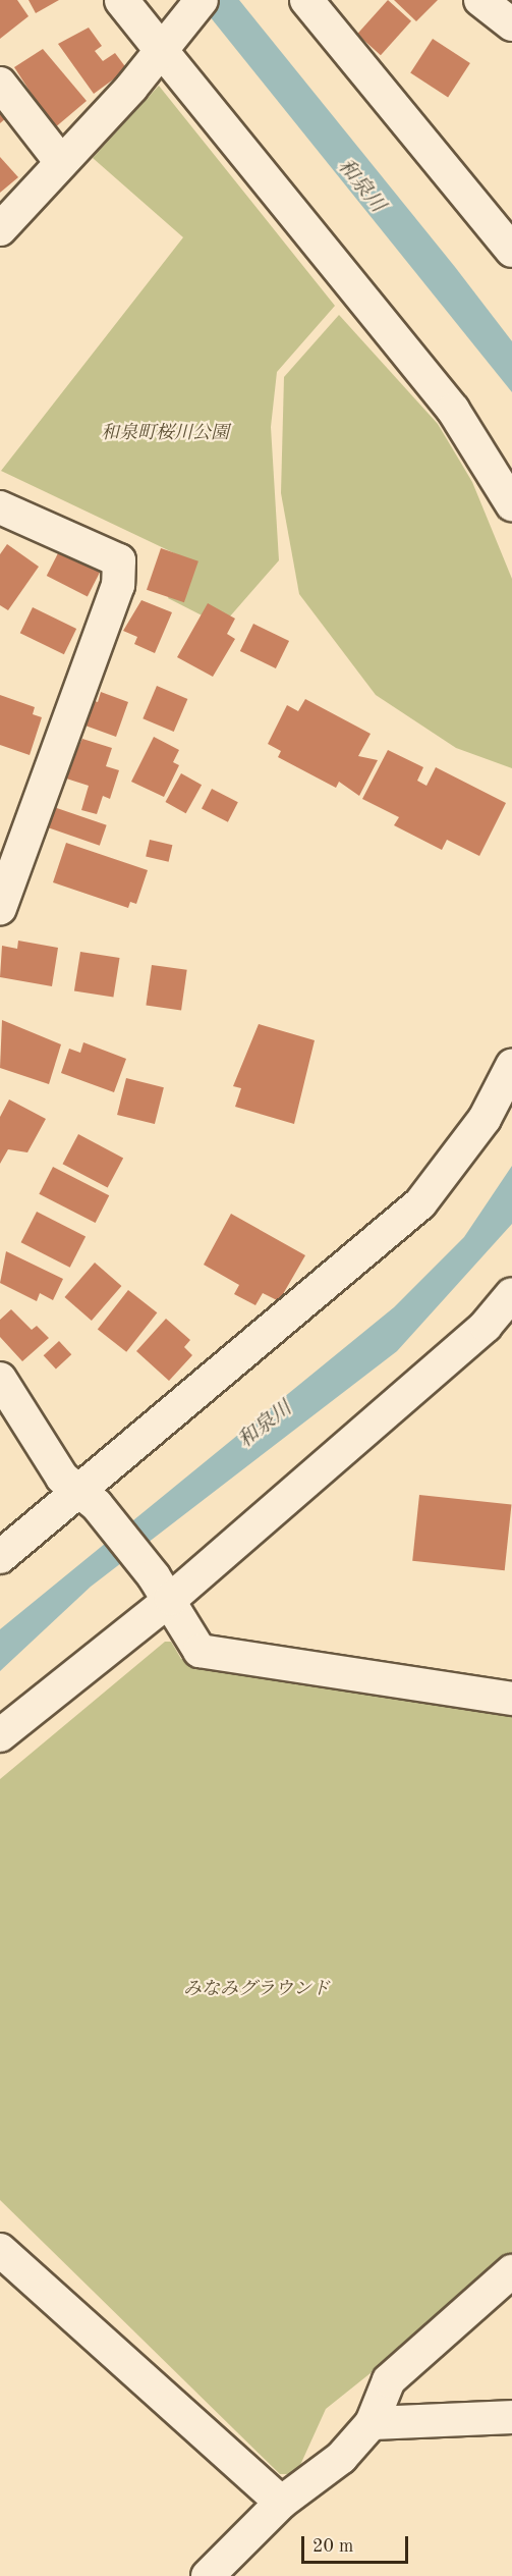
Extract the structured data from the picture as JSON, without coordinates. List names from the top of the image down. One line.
{"water":["和泉川"],"parks":["和泉町桜川公園","みなみグラウンド"],"scale_bar":"20 m"}
